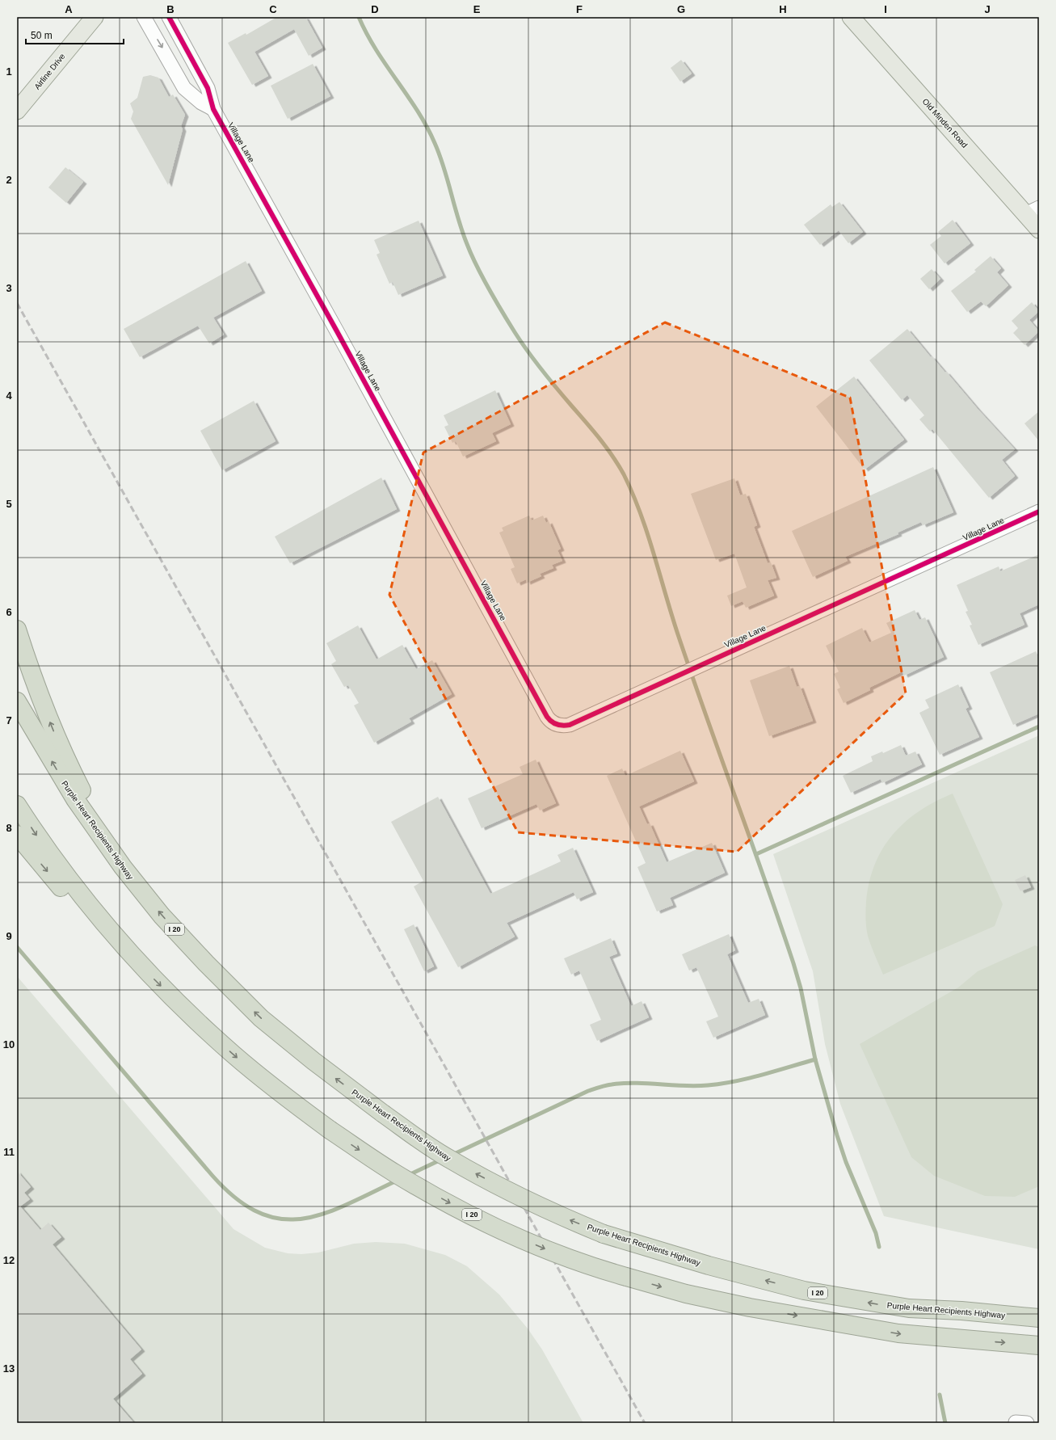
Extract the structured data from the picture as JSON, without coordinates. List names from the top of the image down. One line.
{"streets":{"highway":["Purple Heart Recipients Highway","I 20"],"main road":["Airline Drive","Old Minden Road"],"street":["Village Lane"]},"scale_bar":"50 m","grid":{"columns":["A","B","C","D","E","F","G","H","I","J"],"rows":["1","2","3","4","5","6","7","8","9","10","11","12","13"]}}
